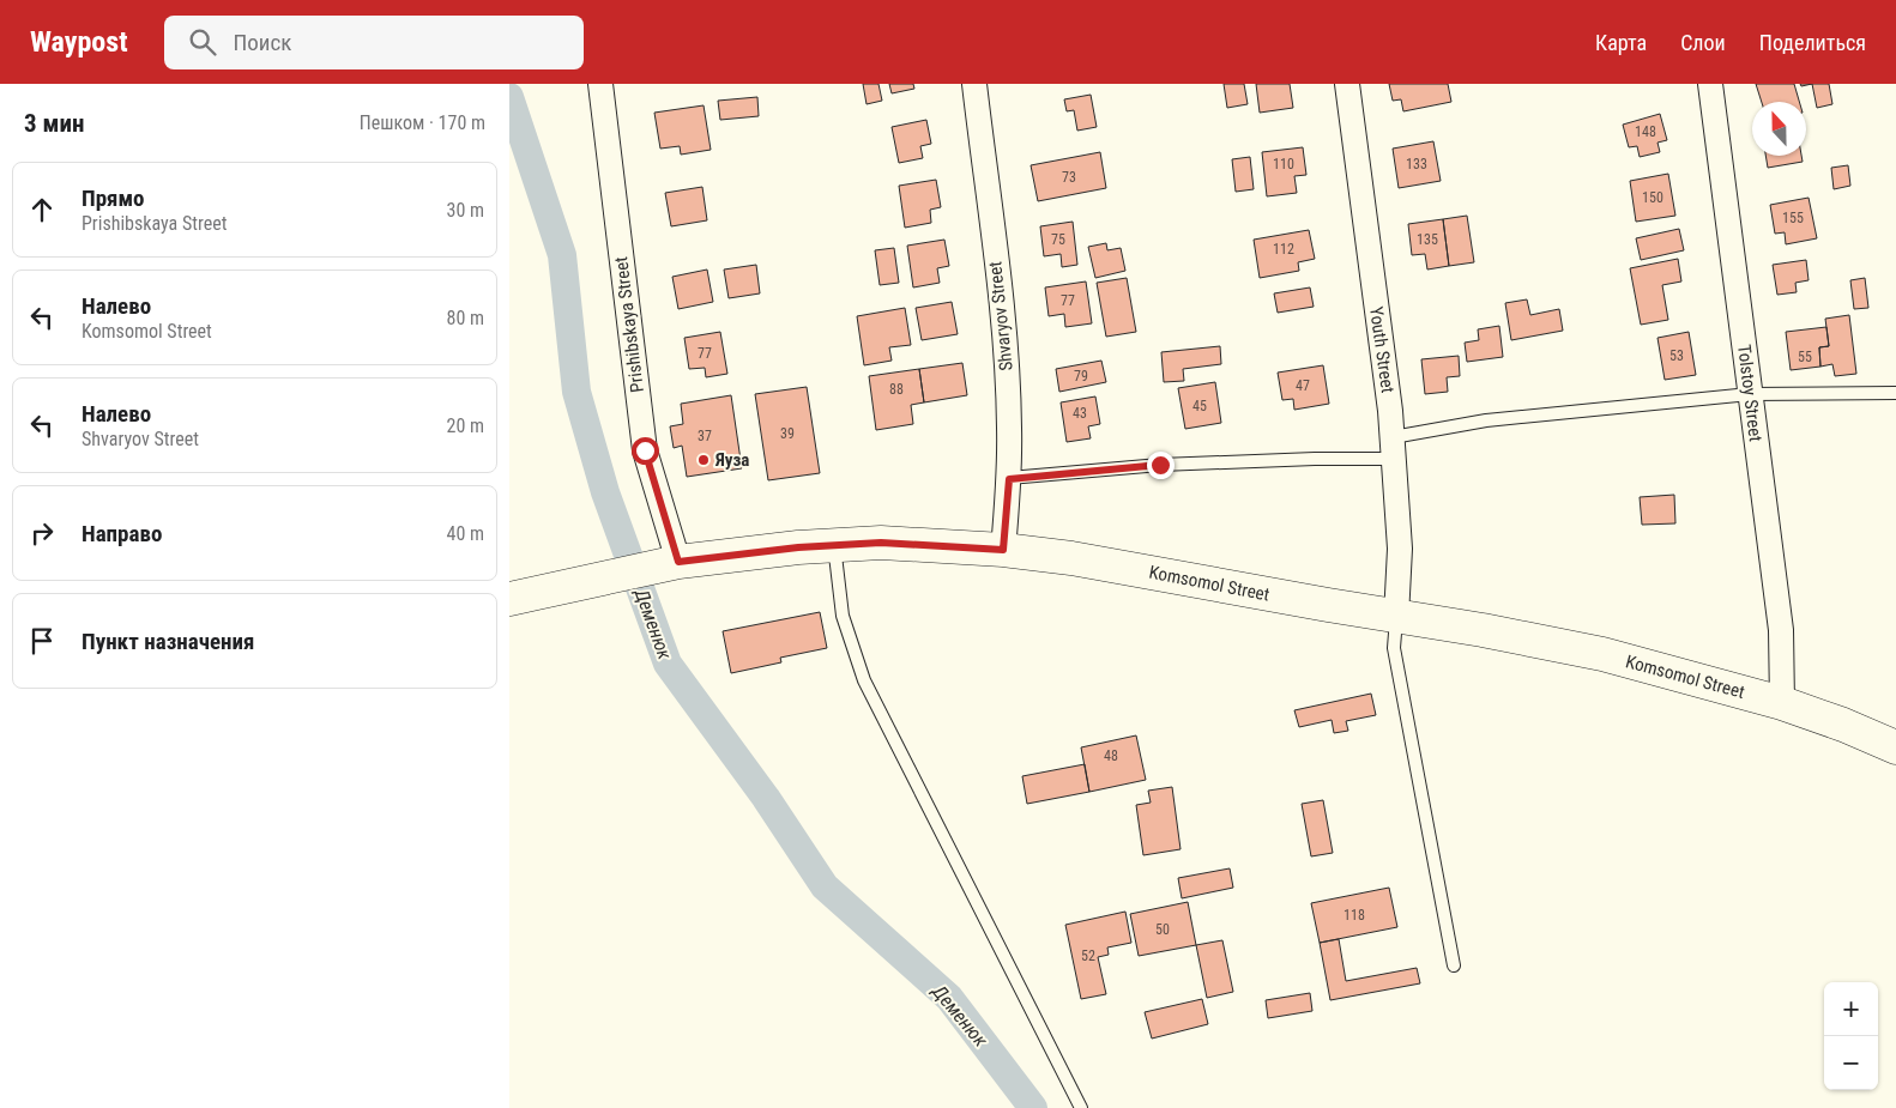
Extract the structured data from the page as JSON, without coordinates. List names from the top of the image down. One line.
{"streets":{"main road":["Komsomol Street"],"street":["Shvaryov Street","Prishibskaya Street","Youth Street","Tolstoy Street"]},"crossings":[["Shvaryov Street","Komsomol Street"],["Prishibskaya Street","Komsomol Street"],["Youth Street","Komsomol Street"],["Tolstoy Street","Komsomol Street"]],"water":["Деменюк"],"places":["Яуза"],"house_numbers":["148","110","133","73","150","155","75","135","112","77","77","53","55","79","47","88","45","43","39","37","48","118","50","52"],"north":"top","page":{"header":"Waypost","search":"Поиск","nav":["Карта","Слои","Поделиться"],"heading":["3 мин","Пешком · 170 m"],"list":[["Прямо","Prishibskaya Street","30 m"],["Налево","Komsomol Street","80 m"],["Налево","Shvaryov Street","20 m"],["Направо","40 m"],"Пункт назначения"],"map_buttons":["+","−"]}}
